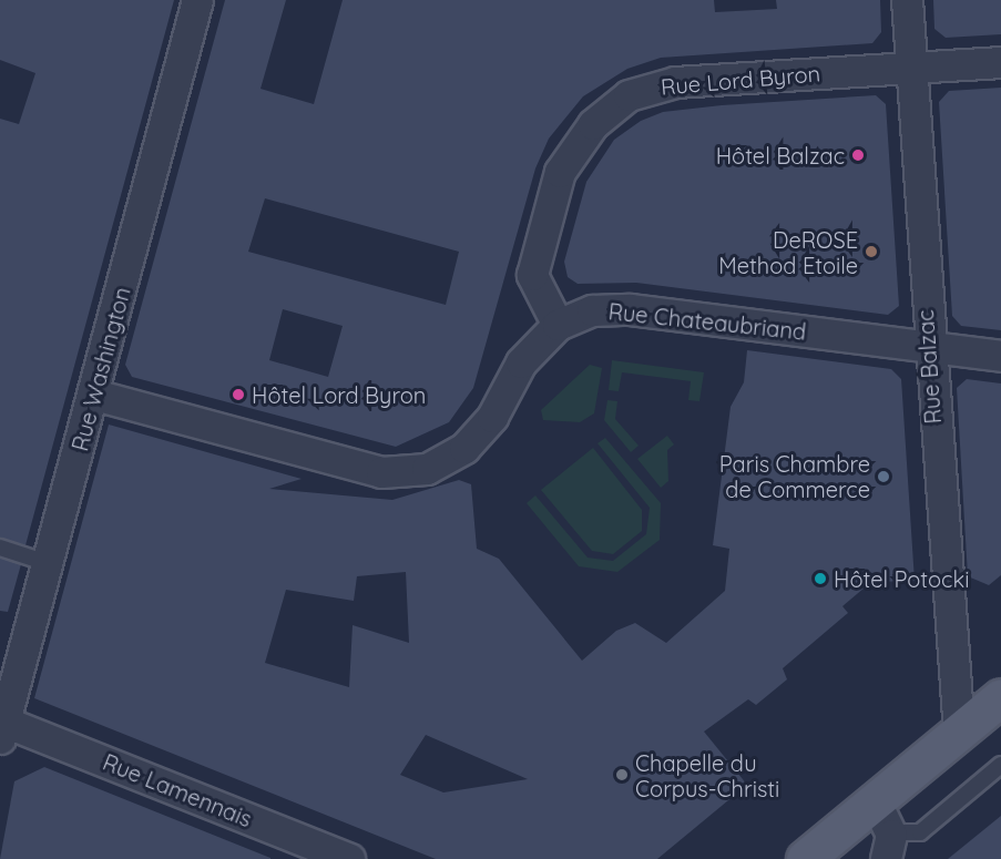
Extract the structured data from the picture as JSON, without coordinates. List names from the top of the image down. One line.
{"streets":{"street":["Rue Lord Byron","Rue Chateaubriand","Rue Balzac","Rue Washington","Rue Lamennais"]},"crossings":[["Rue Lord Byron","Rue Chateaubriand"],["Rue Lord Byron","Rue Balzac"],["Rue Chateaubriand","Rue Balzac"],["Rue Chateaubriand","Rue Washington"],["Rue Washington","Rue Lamennais"]],"places":["Hôtel Balzac","DeROSE Method Etoile","Hôtel Lord Byron","Paris Chambre de Commerce","Hôtel Potocki","Chapelle du Corpus-Christi"]}
